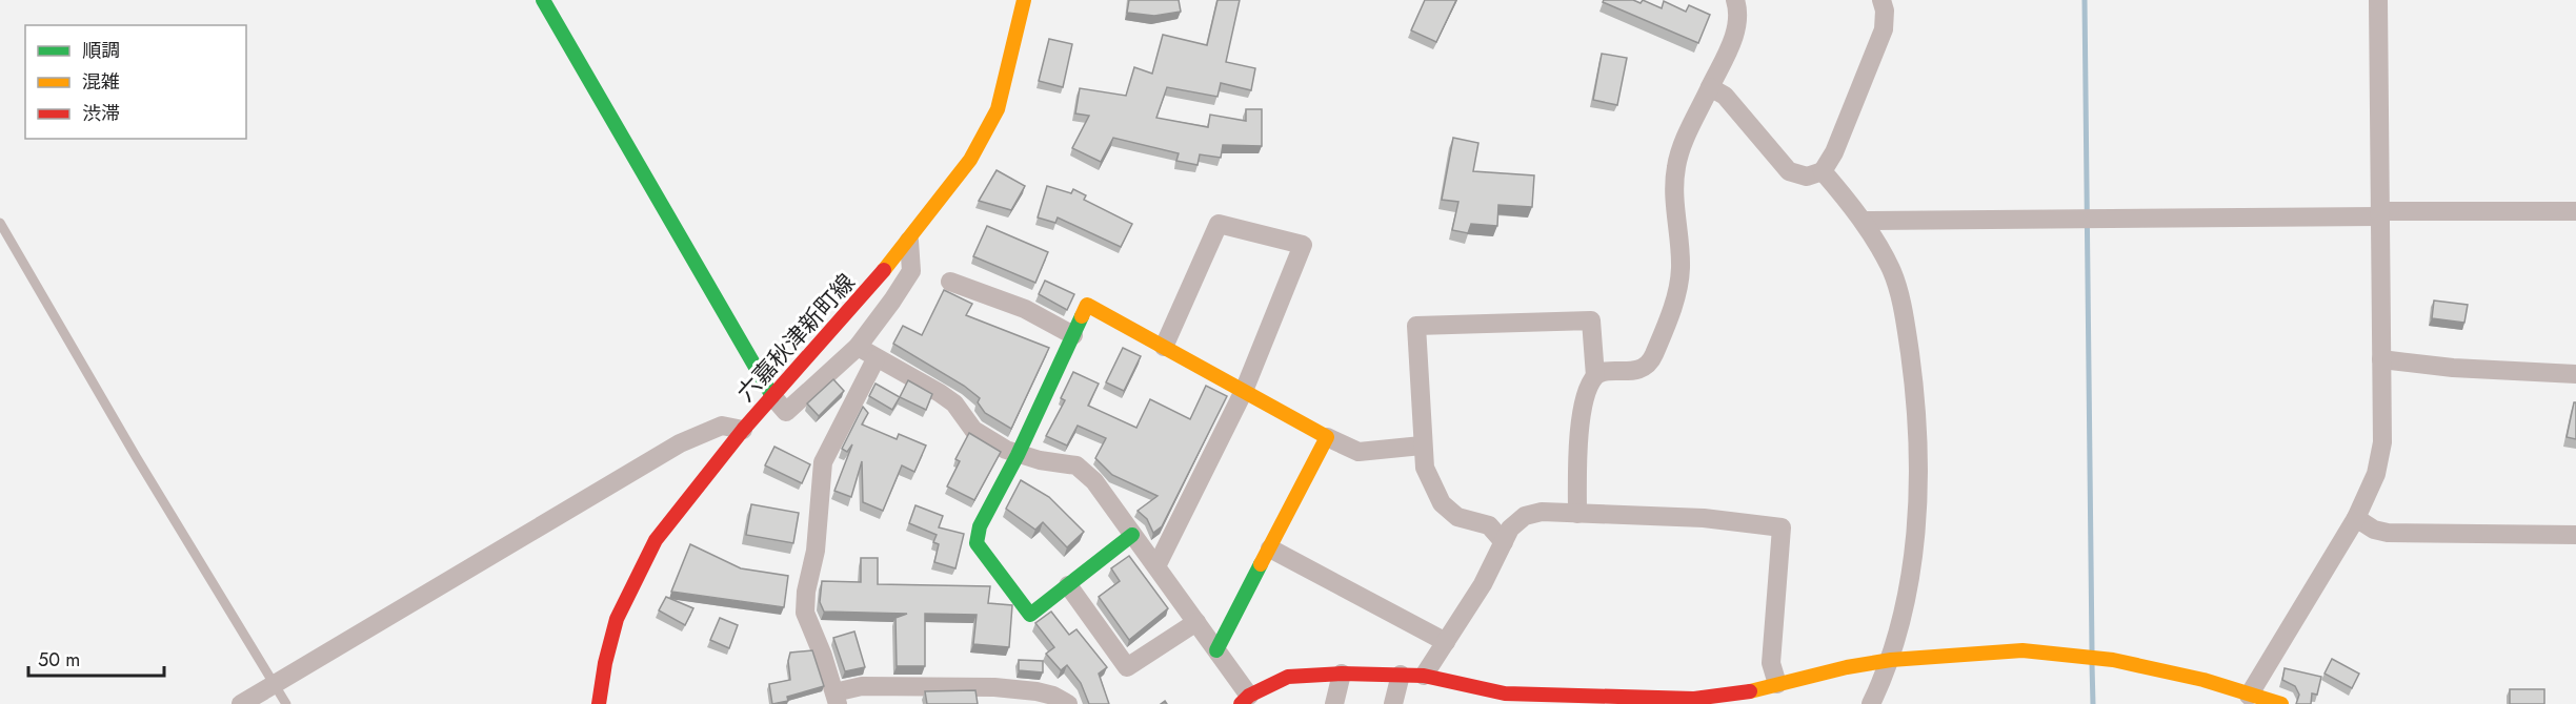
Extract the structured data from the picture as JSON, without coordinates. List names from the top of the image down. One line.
{"streets":{"street":["六嘉秋津新町線"]},"legend":["順調","混雑","渋滞"],"scale_bar":"50 m"}
